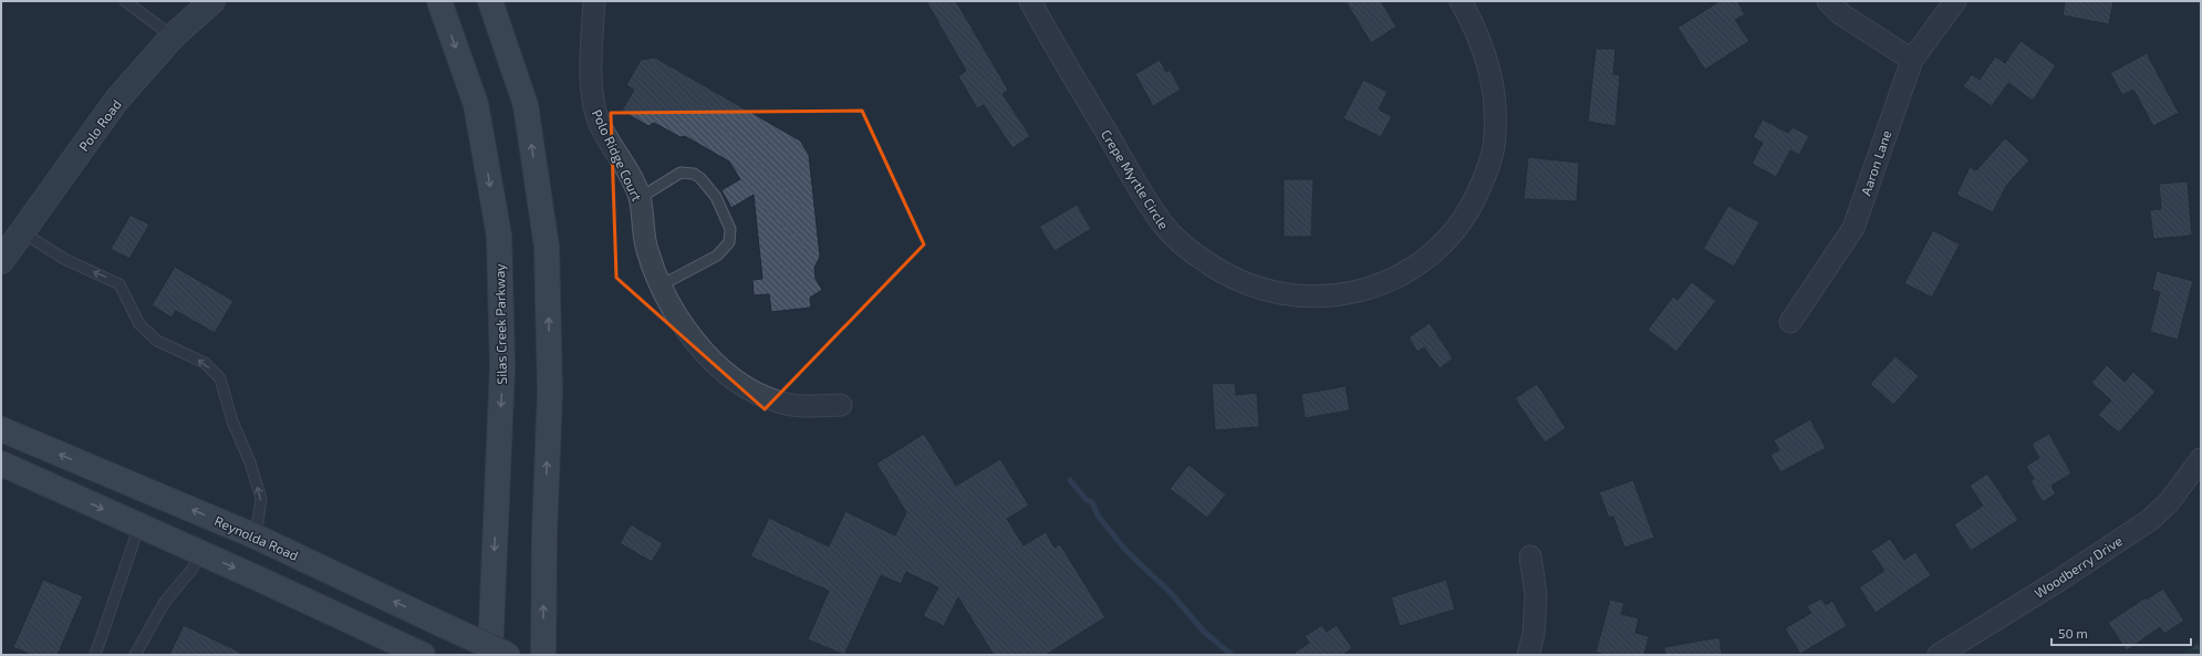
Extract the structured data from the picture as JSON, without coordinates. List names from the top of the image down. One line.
{"streets":{"main road":["Polo Road","Silas Creek Parkway","Reynolda Road"],"street":["Polo Ridge Court","Aaron Lane","Crepe Myrtle Circle","Woodberry Drive"]},"scale_bar":"50 m"}
